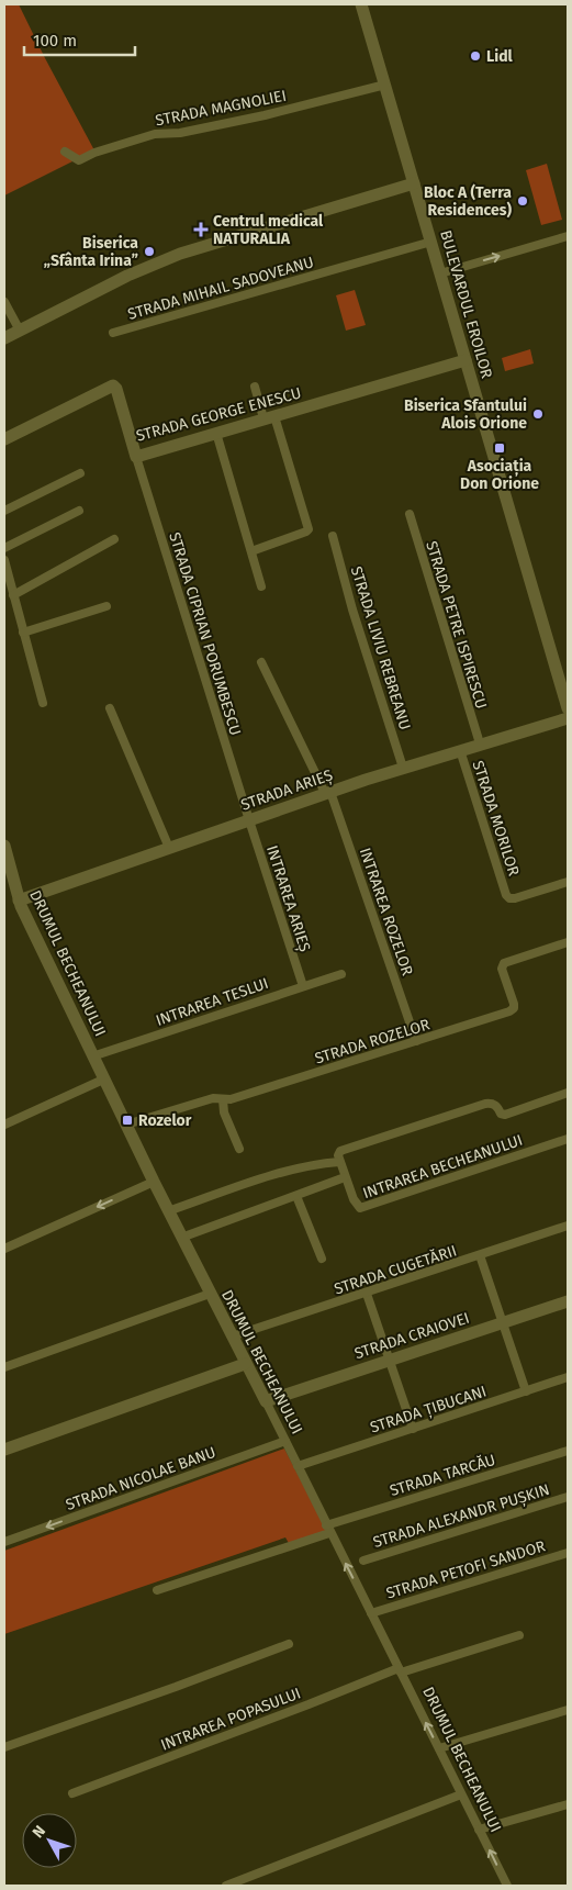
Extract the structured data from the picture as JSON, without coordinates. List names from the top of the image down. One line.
{"streets":{"street":["STRADA MAGNOLIEI","STRADA MIHAIL SADOVEANU","BULEVARDUL EROILOR","STRADA GEORGE ENESCU","STRADA PETRE ISPIRESCU","STRADA CIPRIAN PORUMBESCU","STRADA LIVIU REBREANU","STRADA ARIEȘ","STRADA MORILOR","INTRAREA ARIEȘ","INTRAREA ROZELOR","DRUMUL BECHEANULUI","INTRAREA TESLUI","STRADA ROZELOR","INTRAREA BECHEANULUI","STRADA CUGETĂRII","STRADA CRAIOVEI","STRADA ȚIBUCANI","STRADA TARCĂU","STRADA NICOLAE BANU","STRADA ALEXANDR PUȘKIN","STRADA PETOFI SANDOR","INTRAREA POPASULUI"]},"crossings":[["STRADA MAGNOLIEI","BULEVARDUL EROILOR"],["STRADA MIHAIL SADOVEANU","BULEVARDUL EROILOR"],["BULEVARDUL EROILOR","STRADA GEORGE ENESCU"],["STRADA GEORGE ENESCU","STRADA CIPRIAN PORUMBESCU"],["STRADA PETRE ISPIRESCU","STRADA ARIEȘ"],["STRADA CIPRIAN PORUMBESCU","STRADA ARIEȘ"],["STRADA CIPRIAN PORUMBESCU","INTRAREA ARIEȘ"],["STRADA LIVIU REBREANU","STRADA ARIEȘ"],["STRADA ARIEȘ","STRADA MORILOR"],["STRADA ARIEȘ","INTRAREA ARIEȘ"],["STRADA ARIEȘ","INTRAREA ROZELOR"],["STRADA ARIEȘ","DRUMUL BECHEANULUI"],["INTRAREA ARIEȘ","INTRAREA TESLUI"],["INTRAREA ROZELOR","STRADA ROZELOR"],["DRUMUL BECHEANULUI","INTRAREA TESLUI"],["DRUMUL BECHEANULUI","STRADA ROZELOR"],["DRUMUL BECHEANULUI","INTRAREA BECHEANULUI"],["DRUMUL BECHEANULUI","STRADA CUGETĂRII"],["DRUMUL BECHEANULUI","STRADA CRAIOVEI"],["DRUMUL BECHEANULUI","STRADA ȚIBUCANI"],["DRUMUL BECHEANULUI","STRADA TARCĂU"],["DRUMUL BECHEANULUI","STRADA NICOLAE BANU"],["DRUMUL BECHEANULUI","STRADA PETOFI SANDOR"],["DRUMUL BECHEANULUI","INTRAREA POPASULUI"]],"one_way":["STRADA NICOLAE BANU"],"places":{"other":["Lidl","Bloc A (Terra Residences)","Biserica „Sfânta Irina”","Biserica Sfantului Alois Orione"],"health":["Centrul medical NATURALIA"],"transit":["Asociația Don Orione","Rozelor"]},"scale_bar":"100 m","north":"top left"}
